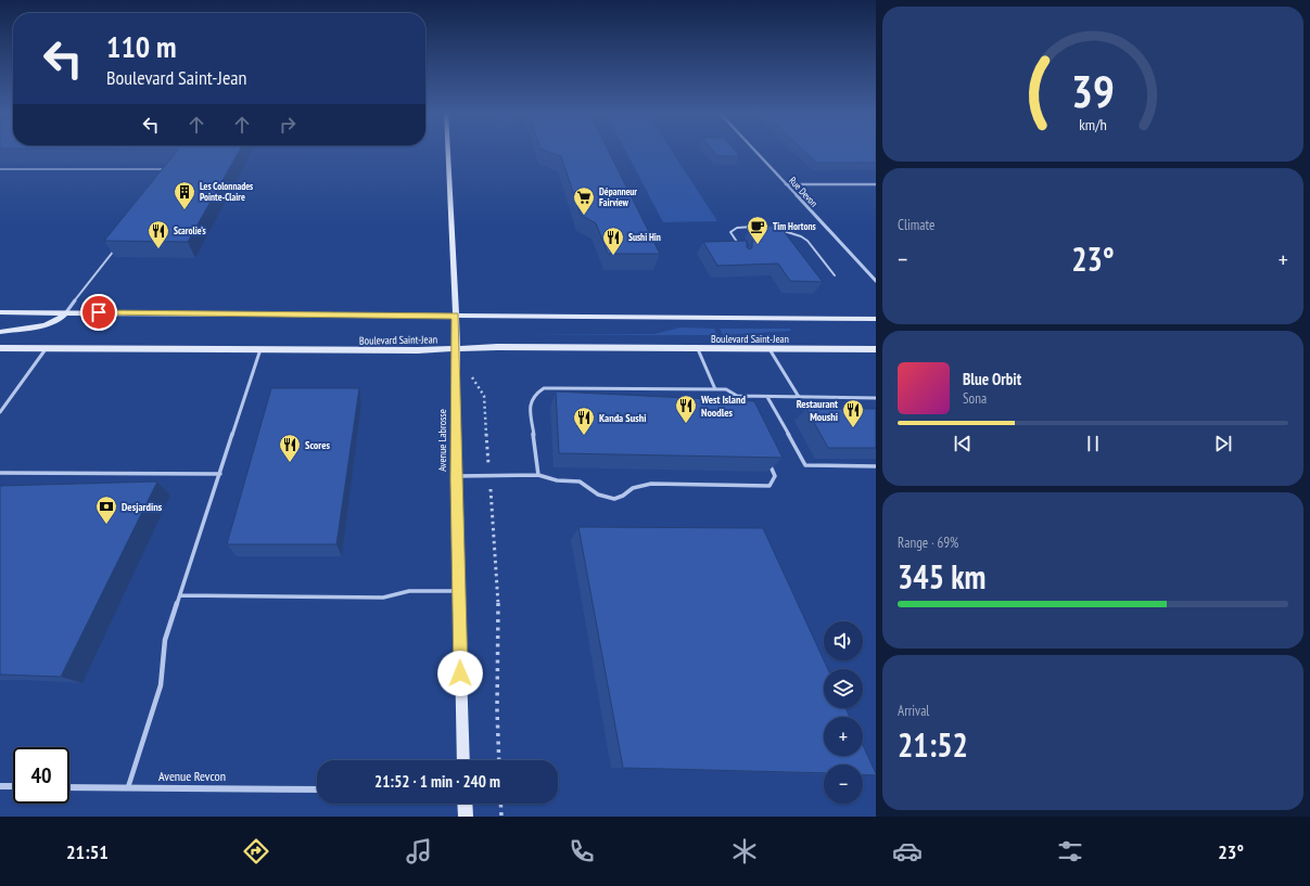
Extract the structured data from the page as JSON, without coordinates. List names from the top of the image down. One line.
{"streets":{"main road":["Boulevard Saint-Jean","Avenue Labrosse"],"street":["Rue Devon","Avenue Revcon"]},"crossings":[["Boulevard Saint-Jean","Avenue Labrosse"]],"places":{"building":["Les Colonnades Pointe-Claire"],"supermarket":["Dépanneur Fairview"],"cafe":["Tim Hortons"],"restaurant":["Scarolie's","Sushi Hin","West Island Noodles","Restaurant Moushi","Kanda Sushi","Scores"],"bank":["Desjardins"]},"page":{"turn":["110 m","Boulevard Saint-Jean"],"tile":["Climate",["Range · 69%","345 km"],["Arrival","21:52"]],"heat":["−","23°","+"],"song":["Blue Orbit","Sona"],"map_buttons":["+","−"],"limit":"40","trip":"21:52 · 1 min · 240 m","tabs":["21:51","23°"],"gauge":["39","km/h"]}}
